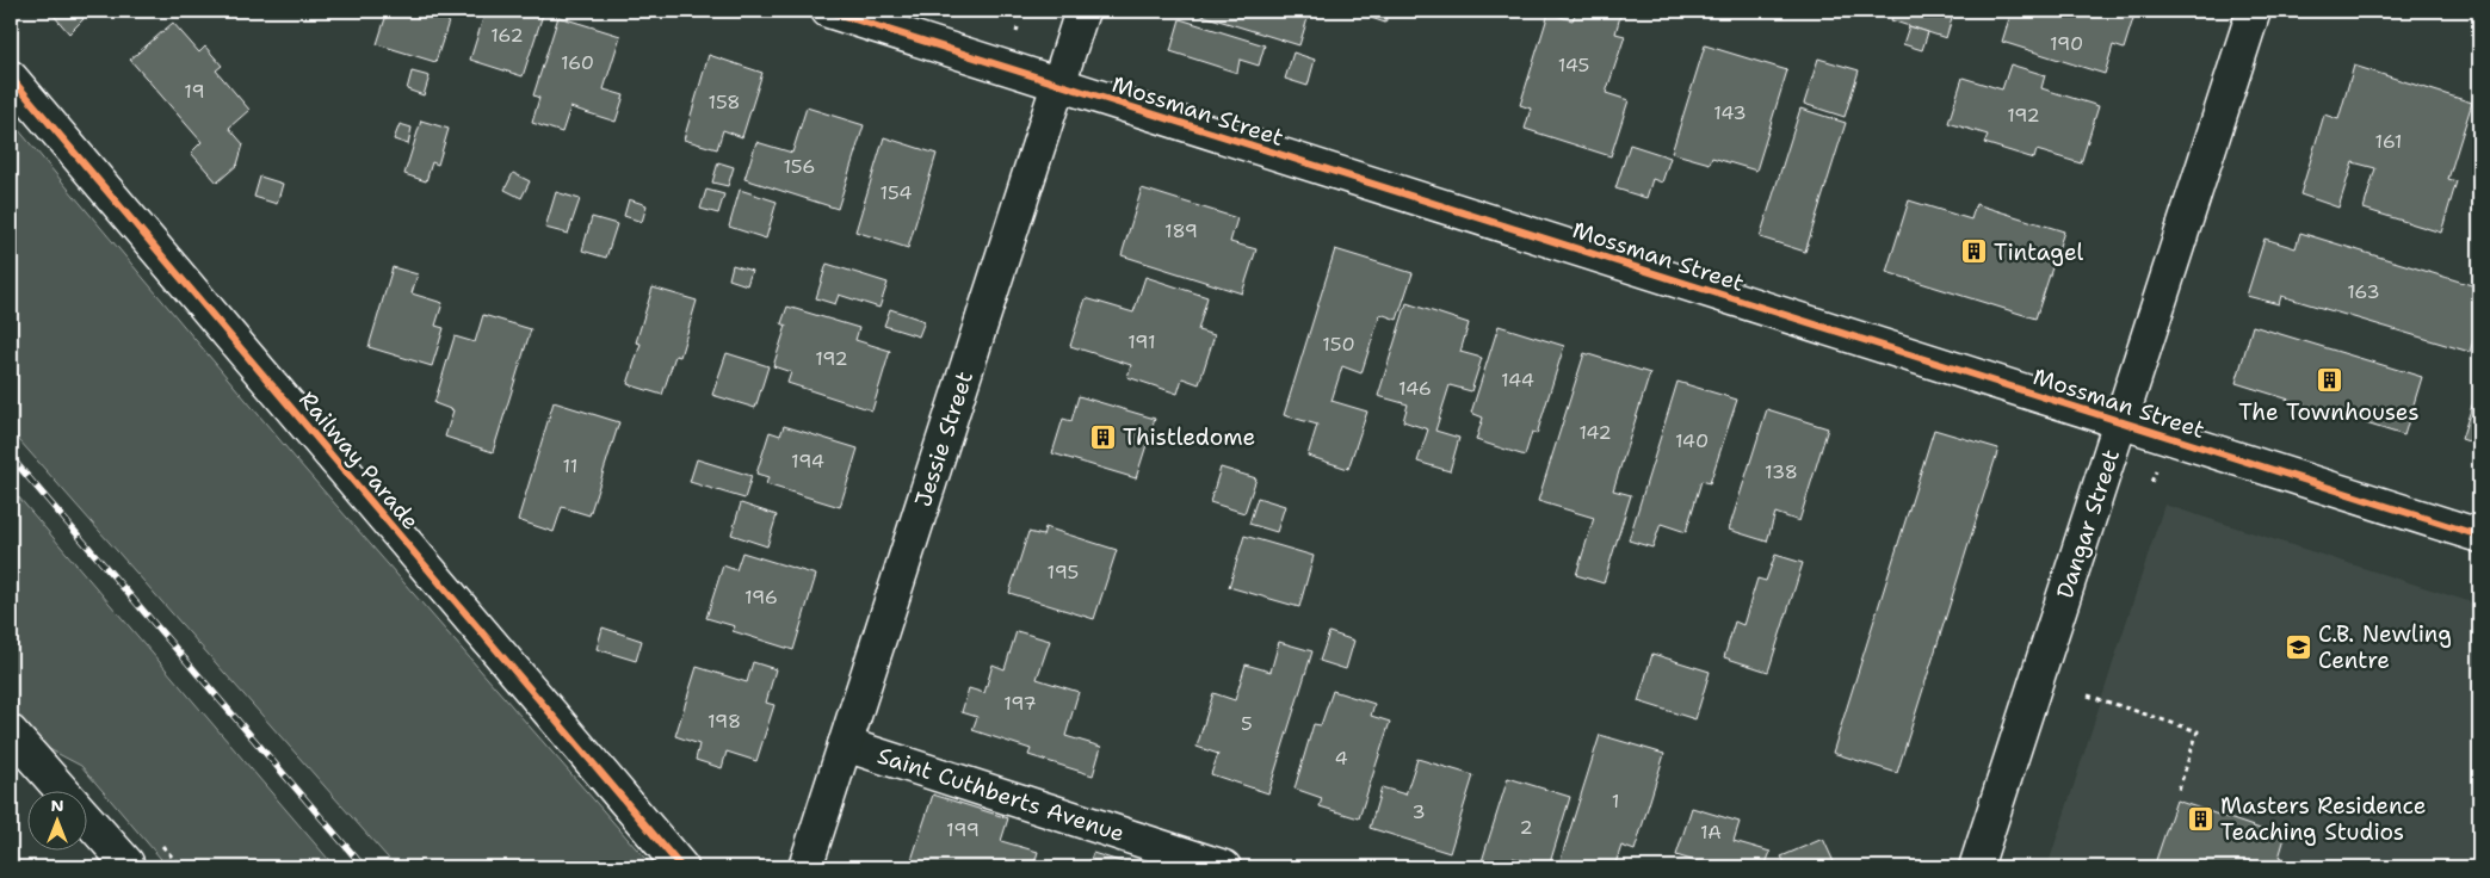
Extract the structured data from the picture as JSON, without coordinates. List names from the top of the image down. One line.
{"streets":{"street":["Mossman Street","Jessie Street","Railway Parade","Dangar Street","Saint Cuthberts Avenue"]},"crossings":[["Mossman Street","Jessie Street"],["Mossman Street","Dangar Street"],["Jessie Street","Saint Cuthberts Avenue"]],"places":{"building":["Tintagel","The Townhouses","Thistledome","Masters Residence Teaching Studios"],"school or university":["C.B. Newling Centre"]},"house_numbers":["162","190","160","145","19","158","143","192","161","156","154","189","163","191","150","192","144","146","142","140","194","11","138","195","196","197","198","5","4","1","3","2","199","1A"],"north":"top"}
